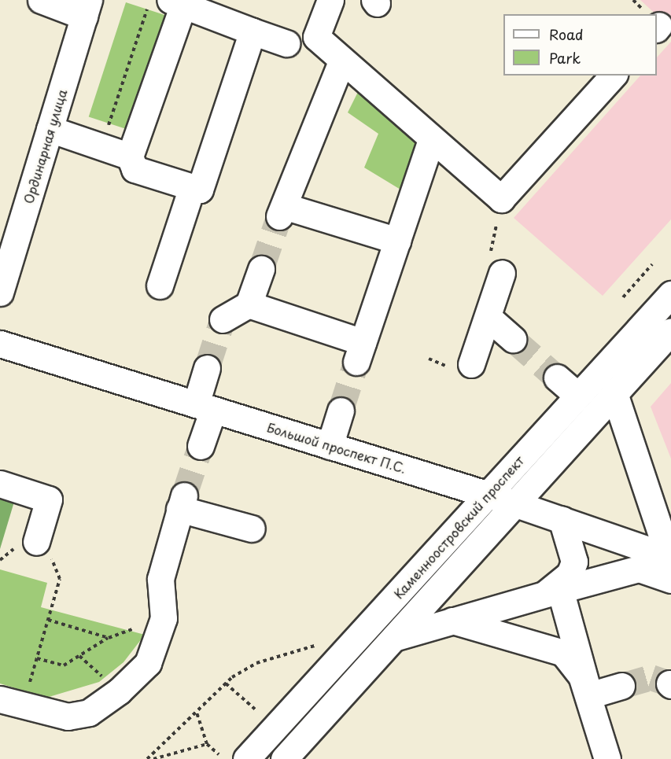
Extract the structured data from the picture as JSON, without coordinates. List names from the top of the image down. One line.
{"streets":{"main road":["Ординарная улица","Большой проспект П.С.","Каменноостровский проспект"]},"crossings":[["Большой проспект П.С.","Каменноостровский проспект"]],"legend":["Road","Park"]}
